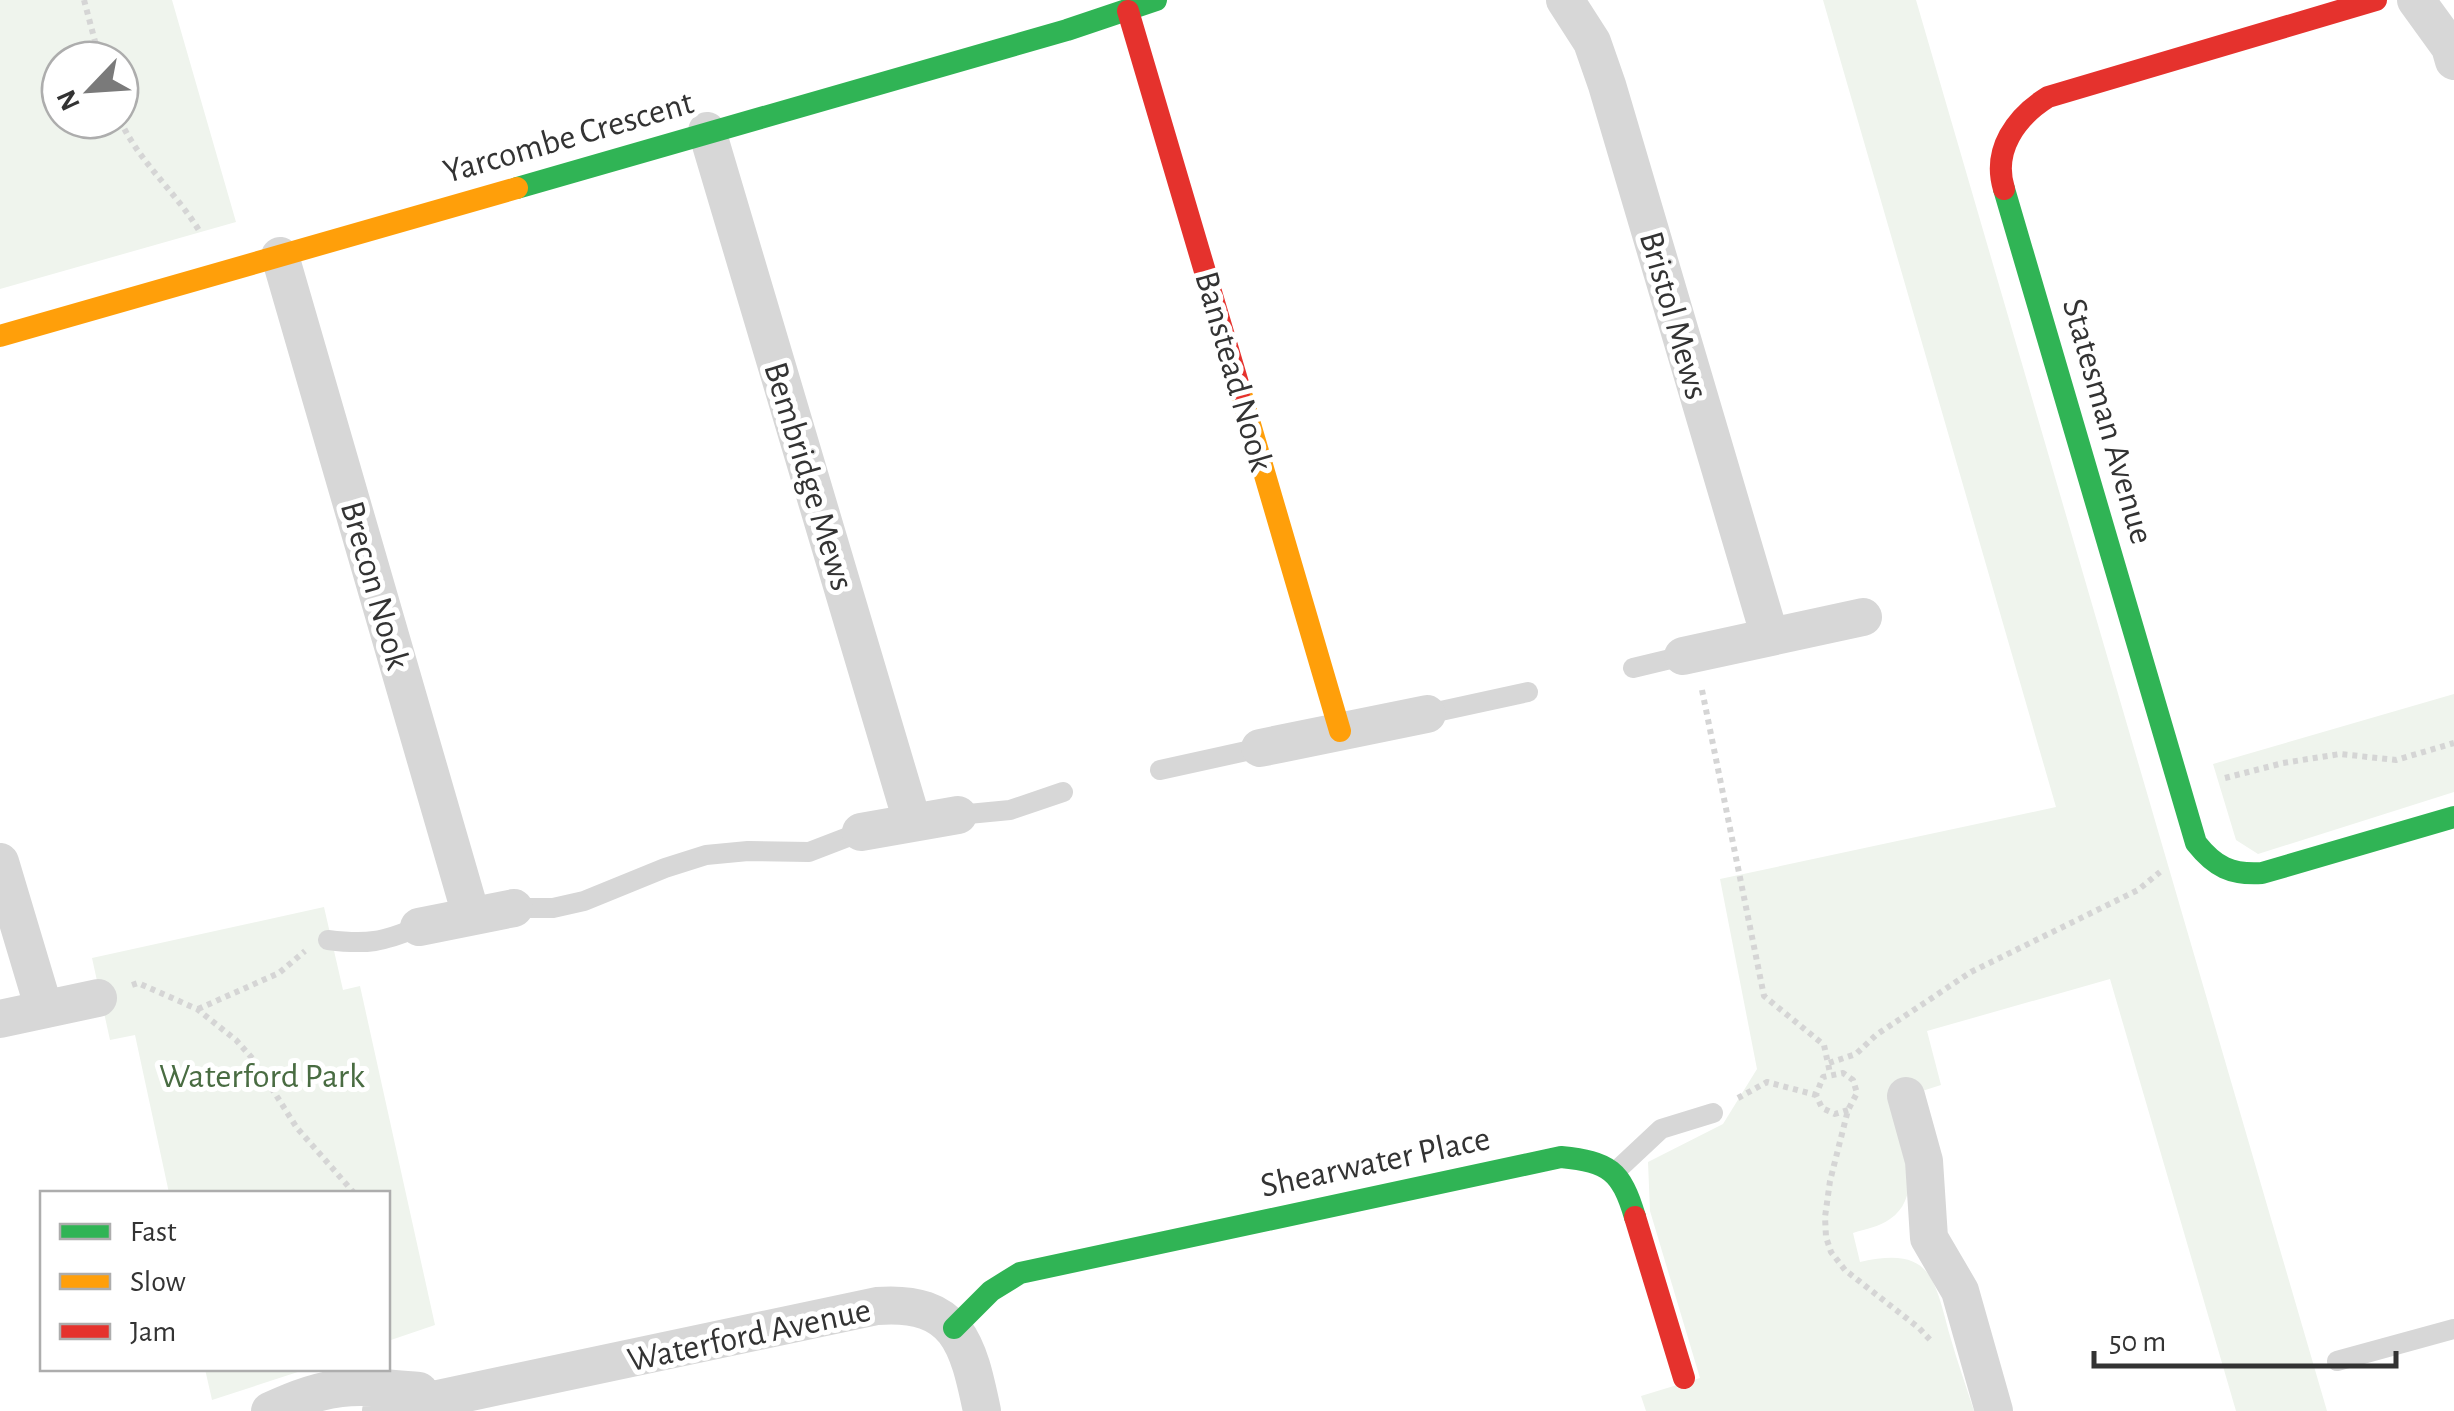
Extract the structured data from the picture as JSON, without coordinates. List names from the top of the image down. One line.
{"streets":{"street":["Yarcombe Crescent","Bristol Mews","Banstead Nook","Statesman Avenue","Bembridge Mews","Brecon Nook","Shearwater Place","Waterford Avenue"]},"crossings":[["Yarcombe Crescent","Banstead Nook"],["Yarcombe Crescent","Bembridge Mews"],["Yarcombe Crescent","Brecon Nook"],["Shearwater Place","Waterford Avenue"]],"parks":["Waterford Park"],"legend":["Fast","Slow","Jam"],"scale_bar":"50 m","north":"bottom left"}
